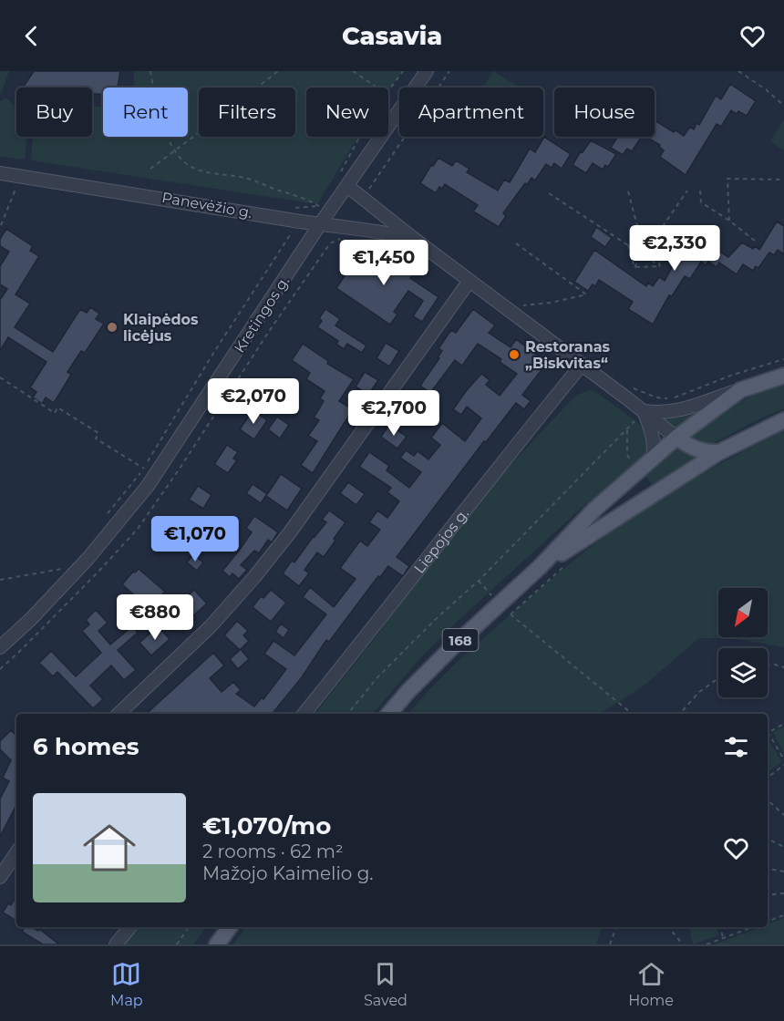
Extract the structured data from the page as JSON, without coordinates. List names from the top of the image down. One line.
{"streets":{"main road":["168"],"street":["Panevėžio g.","Kretingos g.","Liepojos g."]},"crossings":[["Panevėžio g.","Kretingos g."],["Panevėžio g.","Liepojos g."],["Panevėžio g.","168"]],"places":["Klaipėdos licėjus","Restoranas „Biskvitas“"],"north":"bottom left","page":{"header":"Casavia","chip":["Buy","Rent","Filters","New","Apartment","House"],"price":["€2,330","€1,450","€2,070","€2,700","€1,070","€880"],"heading":"6 homes","list":[{"name":"€1,070/mo","note":"2 rooms · 62 m² · Mažojo Kaimelio g."}],"tabs":["Map","Saved","Home"]}}
